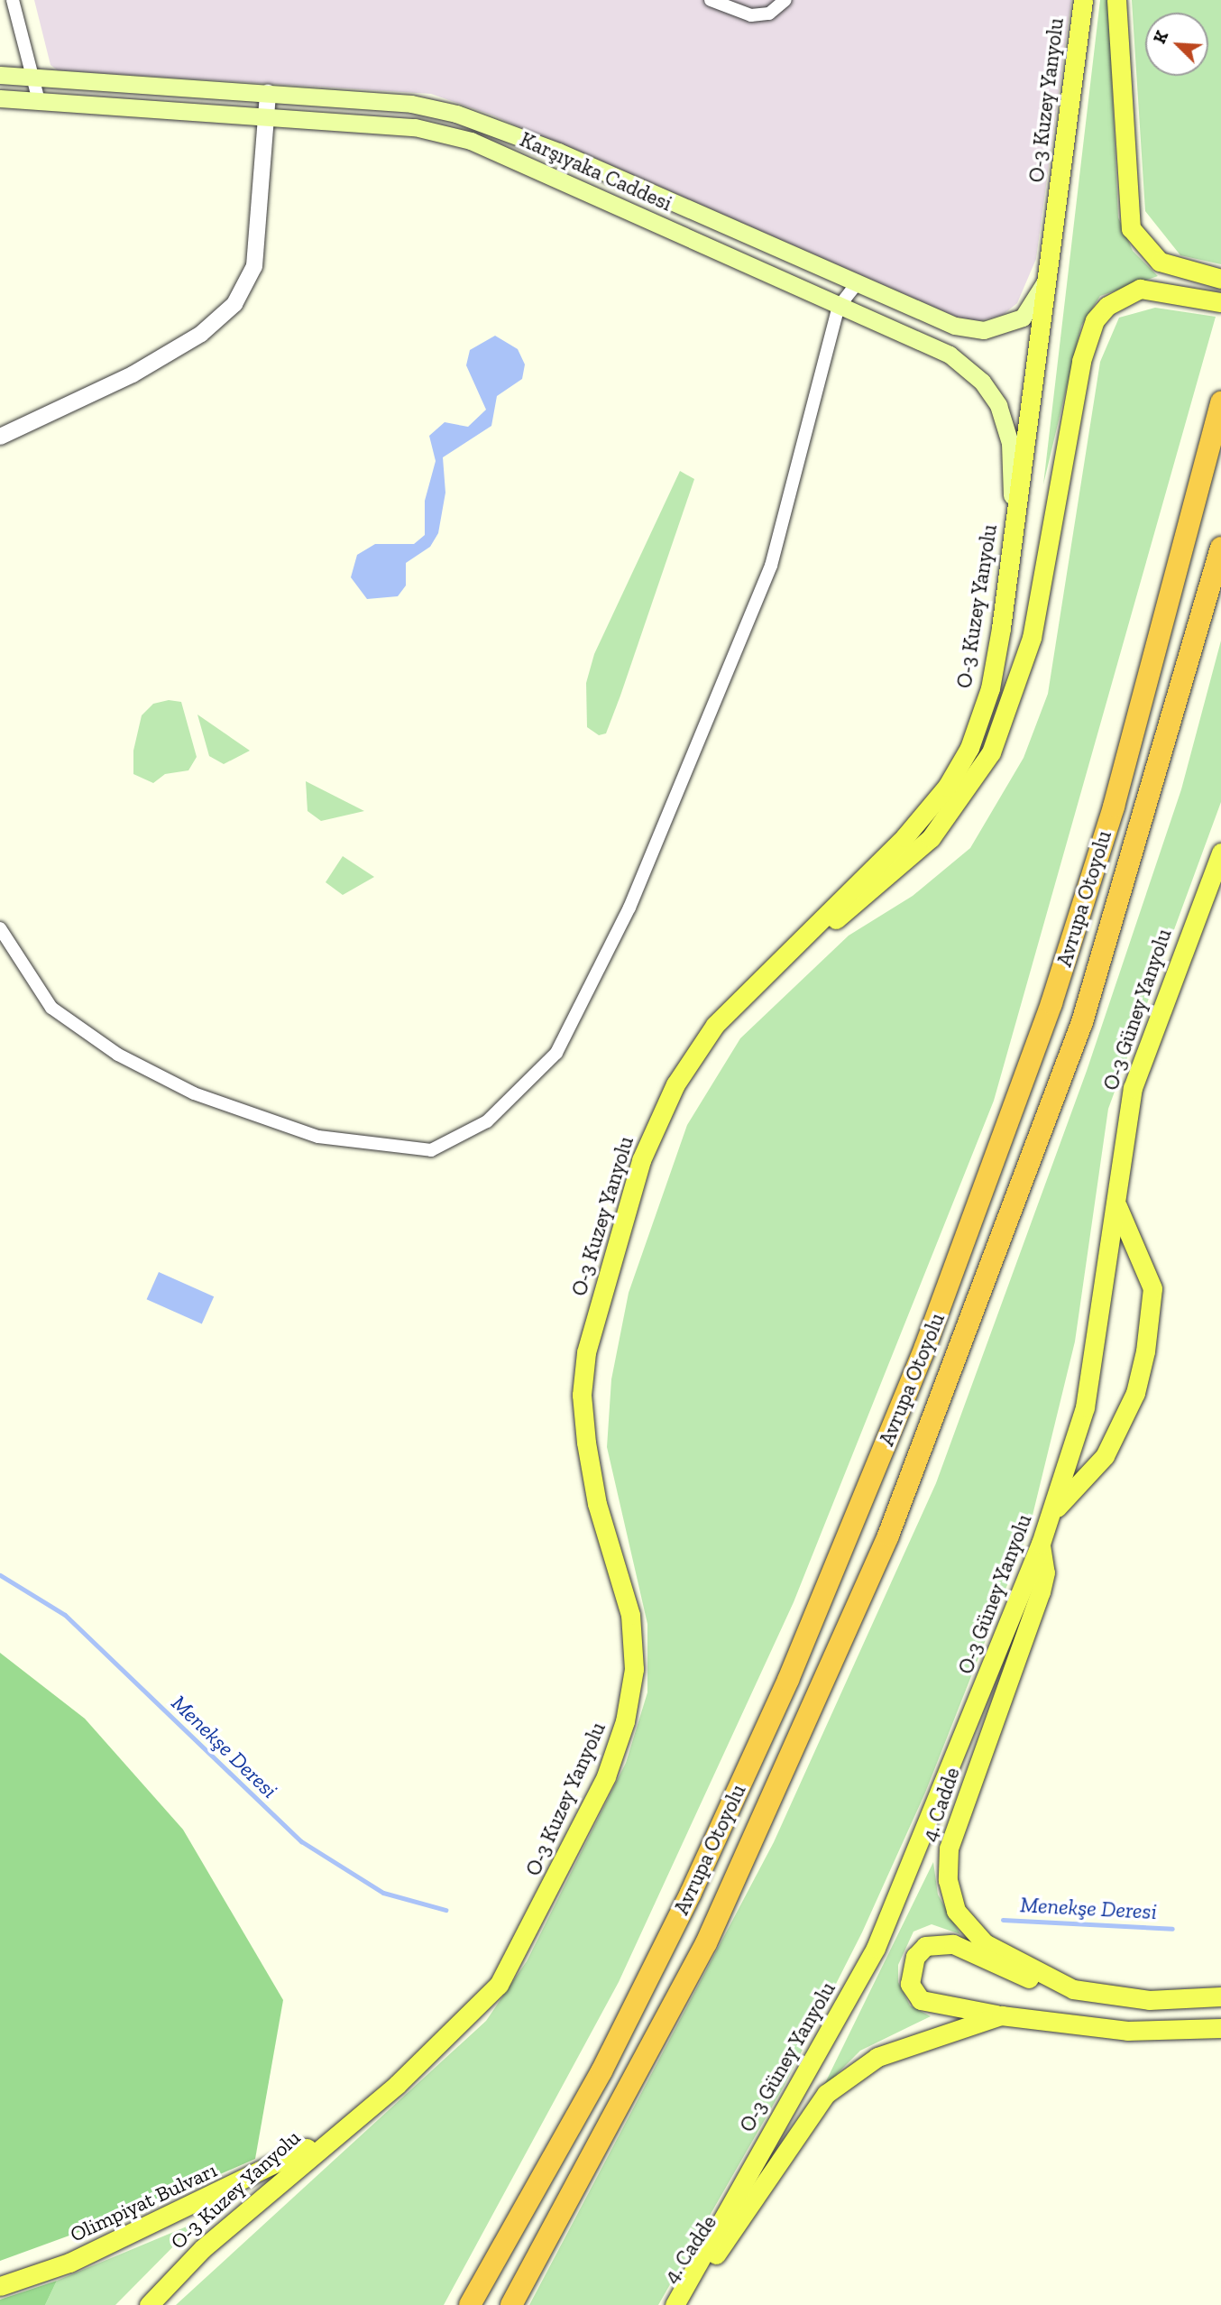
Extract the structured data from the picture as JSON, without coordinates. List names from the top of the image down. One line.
{"streets":{"highway":["Avrupa Otoyolu"],"main road":["O-3 Kuzey Yanyolu","Karşıyaka Caddesi","O-3 Güney Yanyolu","4. Cadde","Olimpiyat Bulvarı"]},"crossings":[["O-3 Kuzey Yanyolu","Karşıyaka Caddesi"],["O-3 Kuzey Yanyolu","Olimpiyat Bulvarı"],["O-3 Güney Yanyolu","4. Cadde"]],"water":["Menekşe Deresi"],"north":"top left"}
